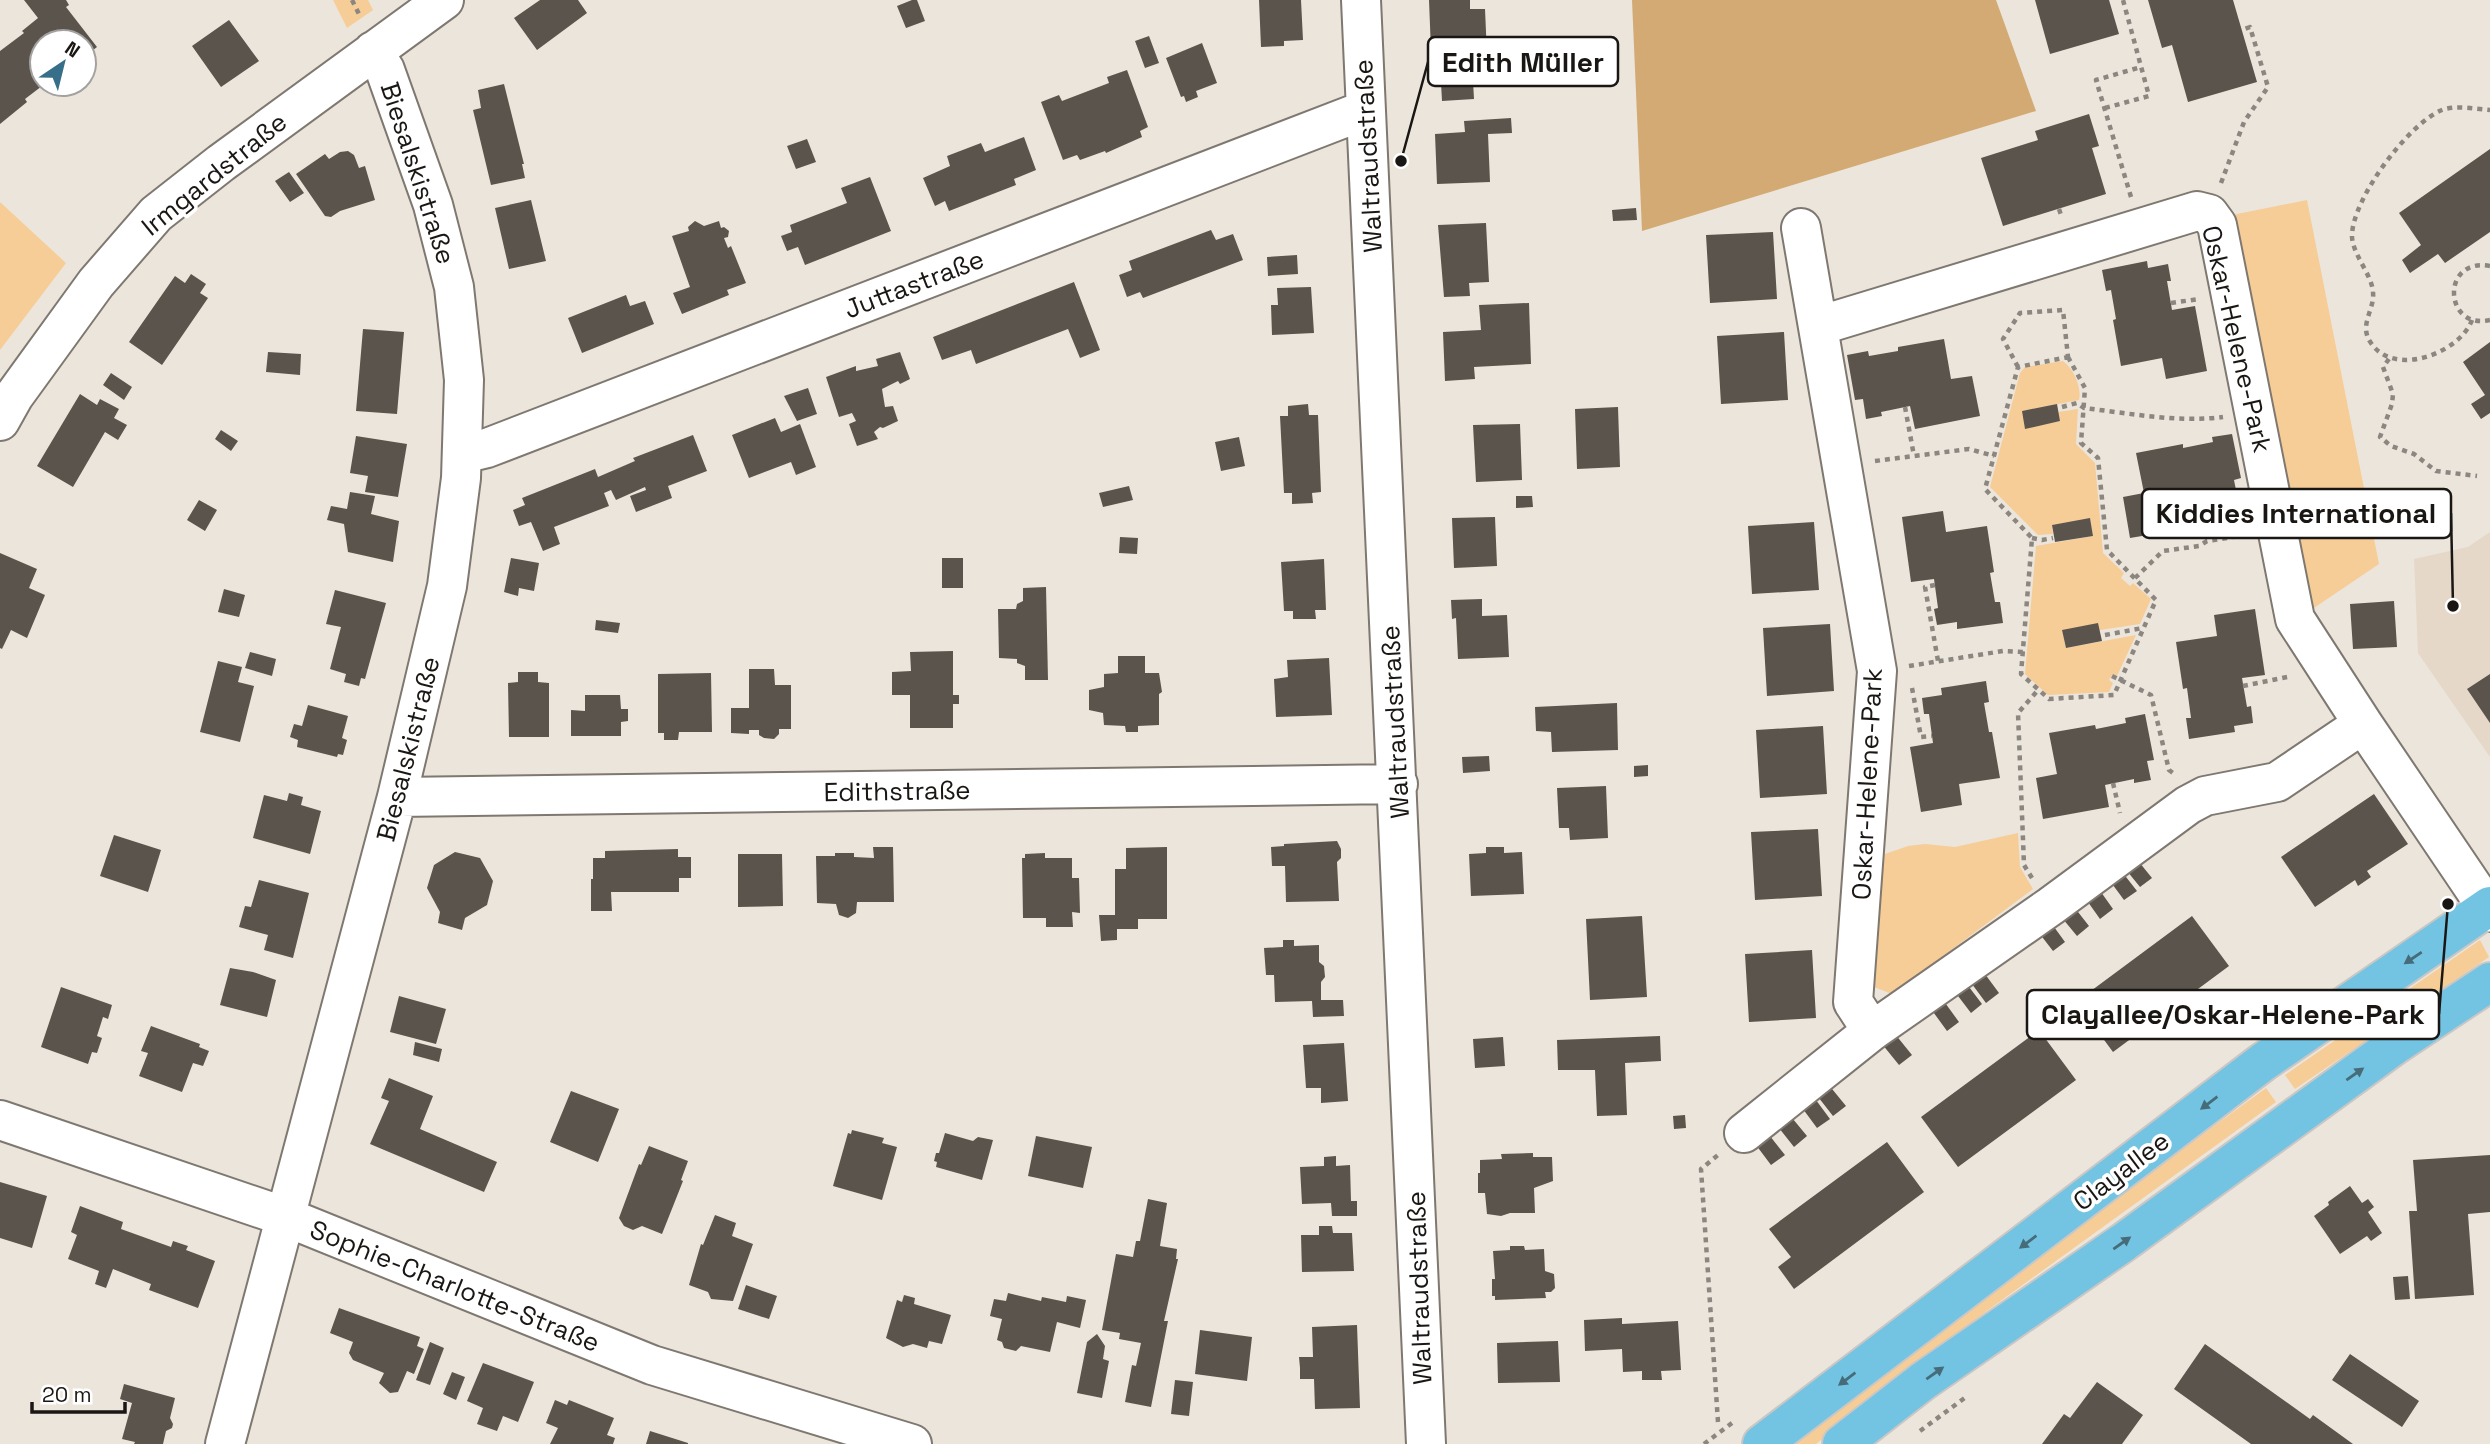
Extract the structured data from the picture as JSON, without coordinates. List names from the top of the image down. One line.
{"streets":{"main road":["Clayallee"],"street":["Waltraudstraße","Biesalskistraße","Irmgardstraße","Juttastraße","Oskar-Helene-Park","Edithstraße","Sophie-Charlotte-Straße"]},"crossings":[["Waltraudstraße","Juttastraße"],["Waltraudstraße","Edithstraße"],["Biesalskistraße","Irmgardstraße"],["Biesalskistraße","Juttastraße"],["Biesalskistraße","Edithstraße"],["Biesalskistraße","Sophie-Charlotte-Straße"],["Oskar-Helene-Park","Clayallee"]],"places":["Edith Müller","Kiddies International","Clayallee/Oskar-Helene-Park"],"scale_bar":"20 m","north":"top right"}
